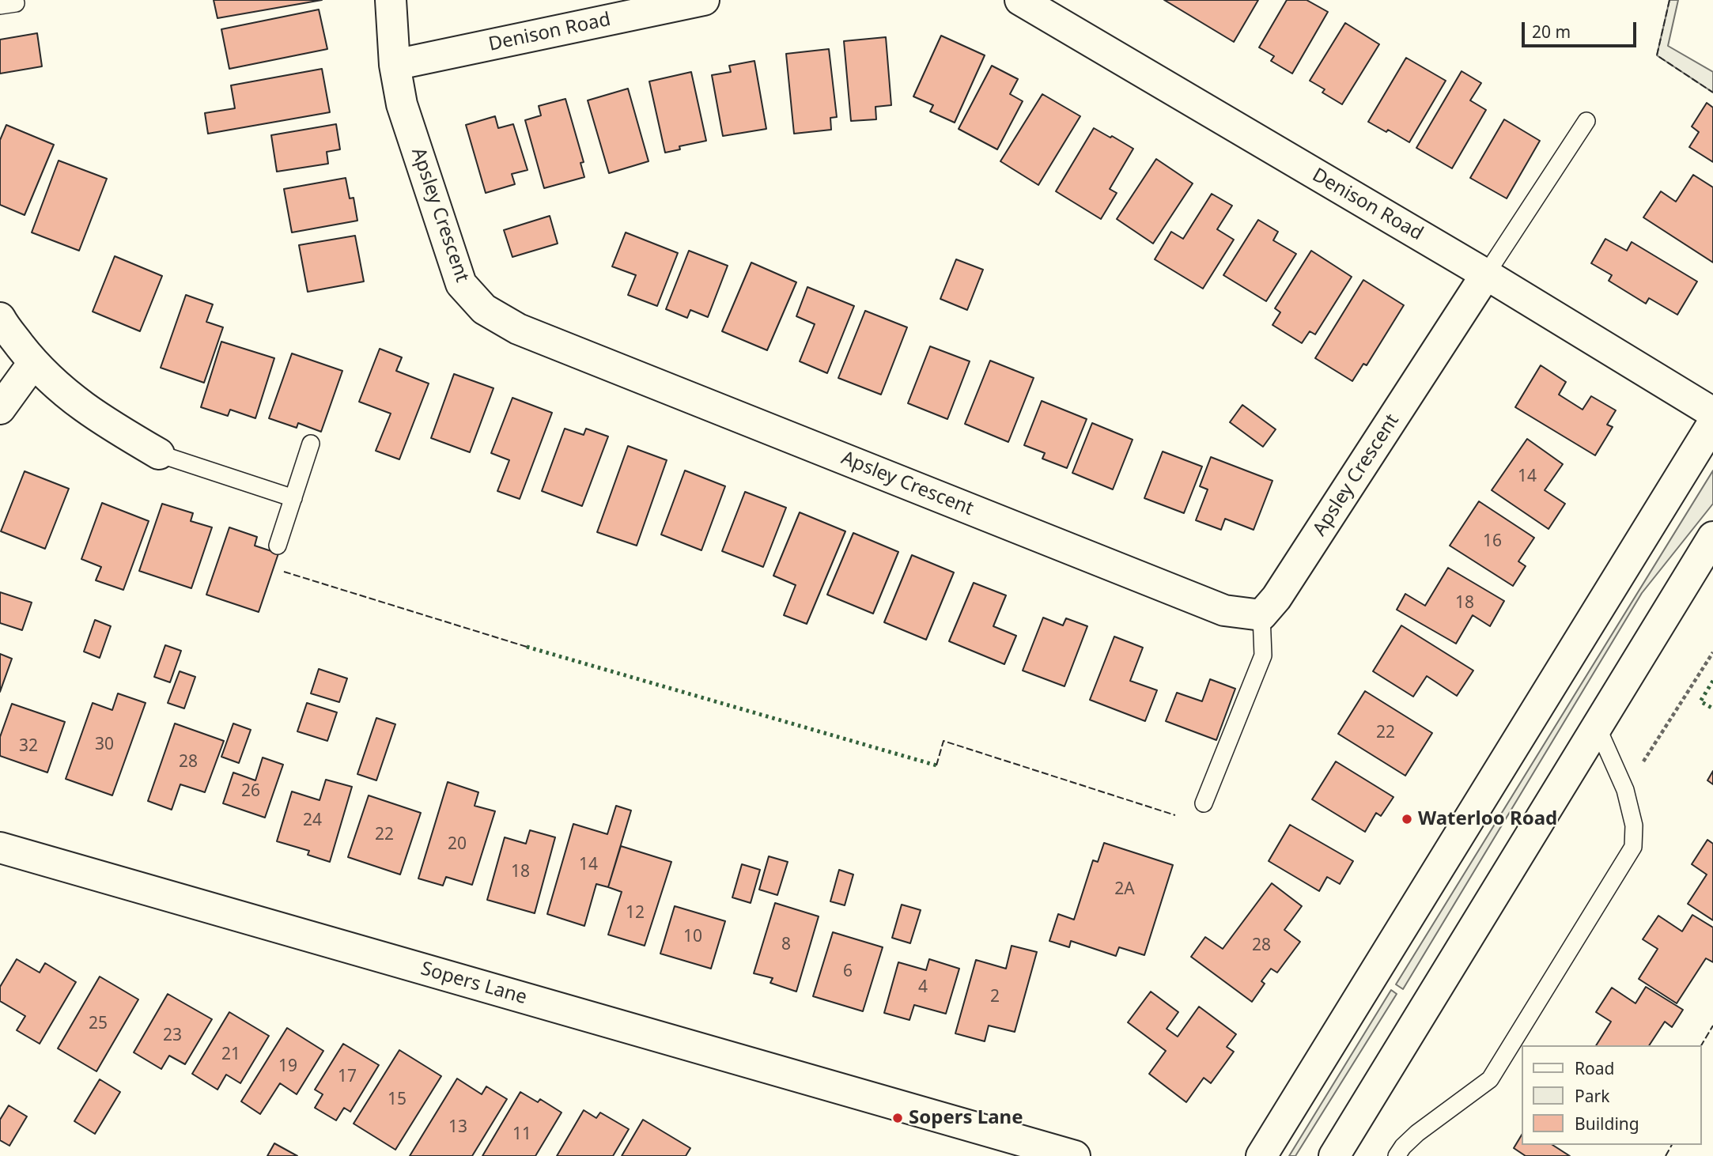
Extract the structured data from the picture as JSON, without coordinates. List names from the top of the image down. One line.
{"streets":{"street":["Denison Road","Apsley Crescent","Sopers Lane"]},"crossings":[["Denison Road","Apsley Crescent"]],"places":["Waterloo Road","Sopers Lane"],"house_numbers":["14","16","18","22","30","32","28","26","24","22","20","14","18","2A","12","10","8","28","6","4","2","25","23","21","19","17","15","13","11"],"legend":["Road","Park","Building"],"scale_bar":"20 m"}
